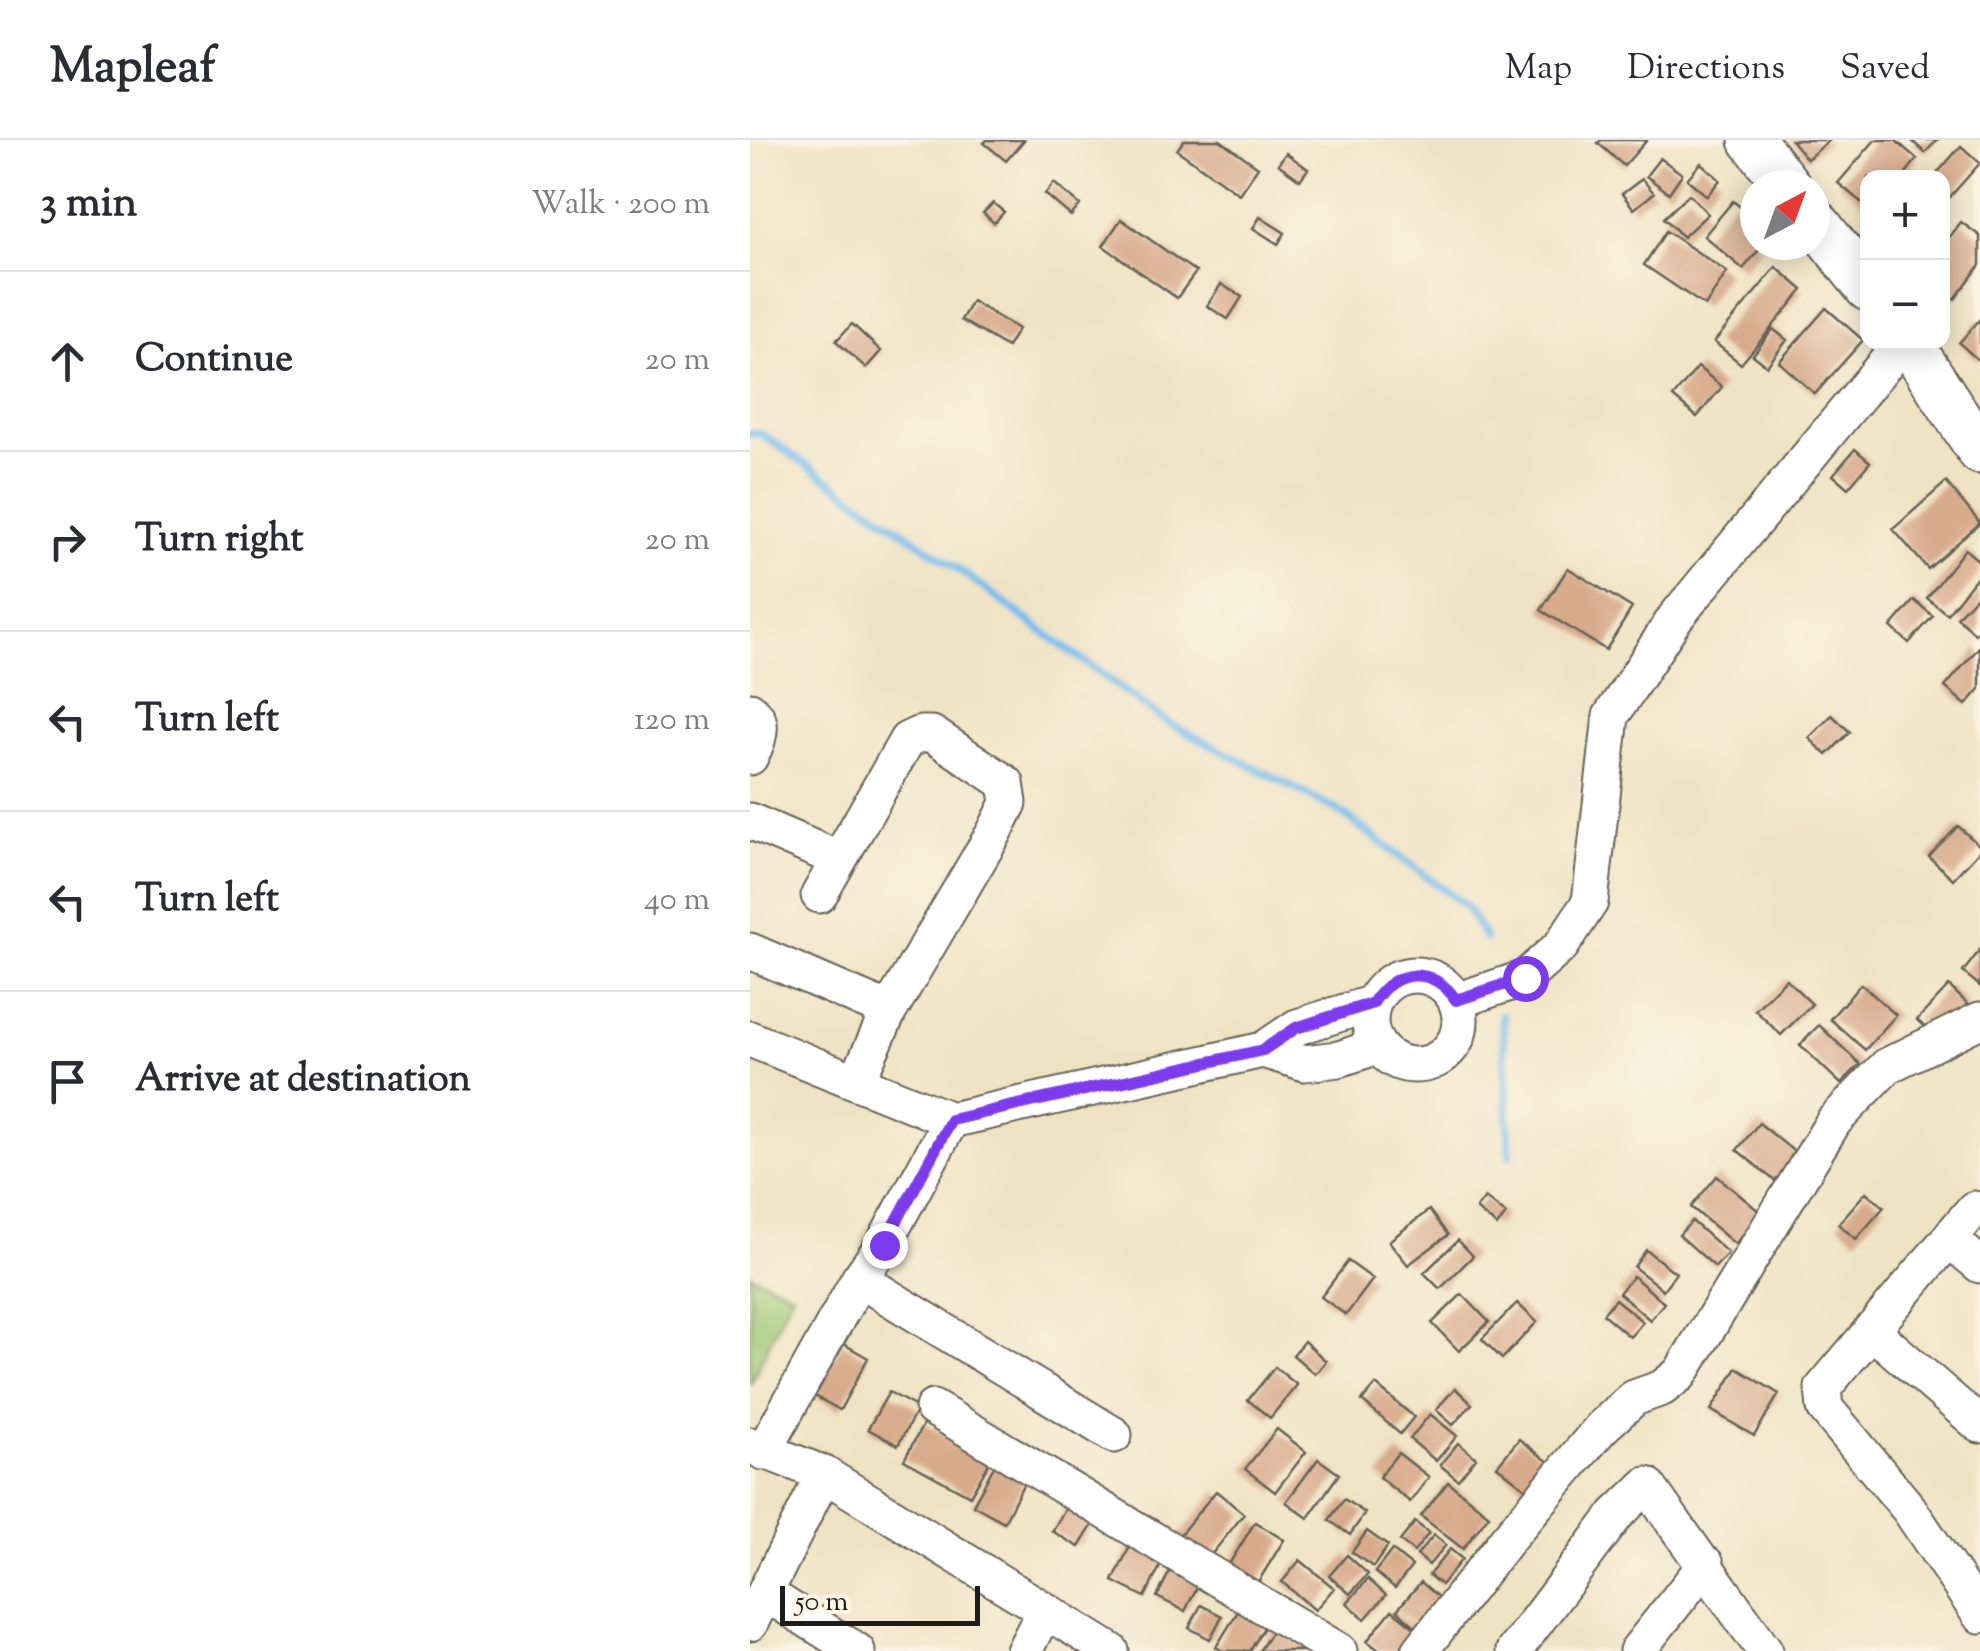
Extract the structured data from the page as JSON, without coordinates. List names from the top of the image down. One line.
{"scale_bar":"50 m","north":"top right","page":{"header":"Mapleaf","nav":["Map","Directions","Saved"],"heading":["3 min","Walk · 200 m"],"map_buttons":["+","−"],"list":[["Continue","20 m"],["Turn right","20 m"],["Turn left","120 m"],["Turn left","40 m"],"Arrive at destination"],"scale":"50 m"}}
